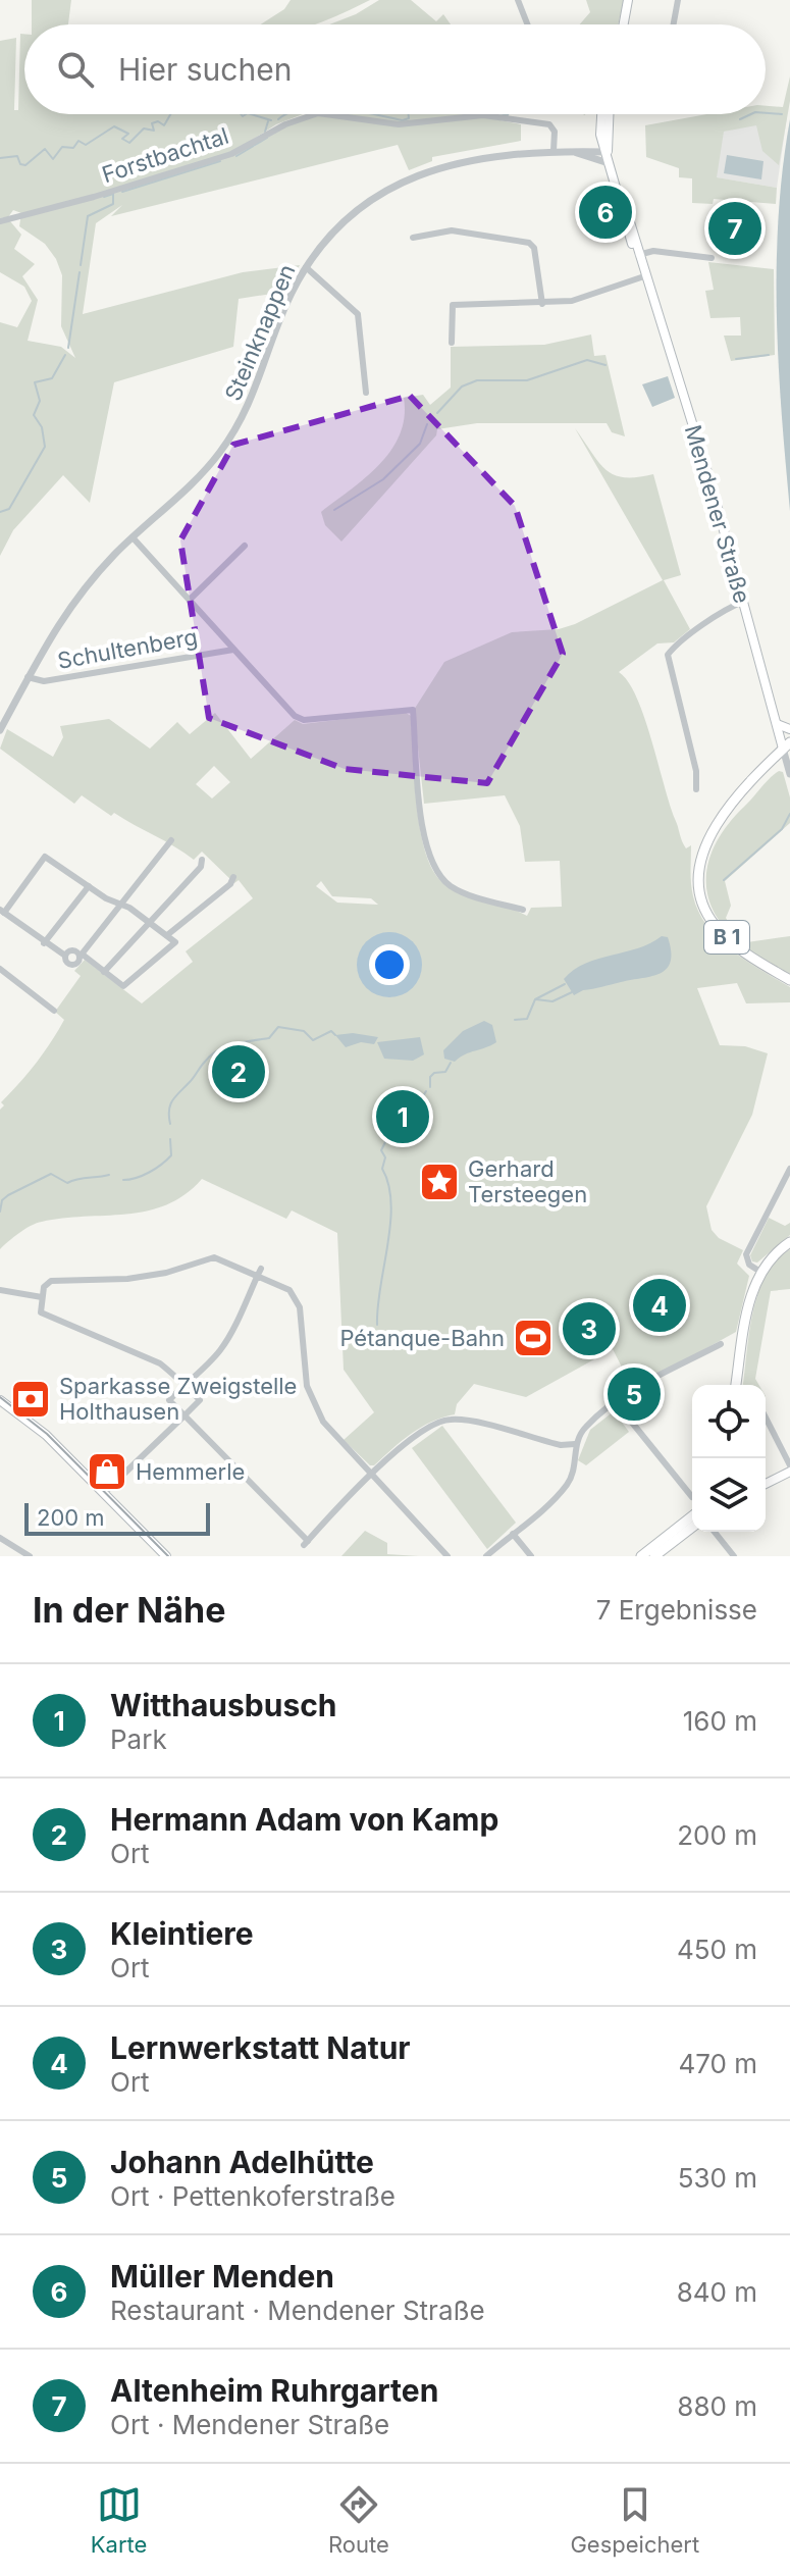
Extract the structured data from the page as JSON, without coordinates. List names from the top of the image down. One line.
{"streets":{"main road":["Mendener Straße","B 1"],"street":["Forstbachtal","Steinknappen","Schultenberg"]},"crossings":[["Forstbachtal","Steinknappen"],["Steinknappen","Mendener Straße"],["Steinknappen","Schultenberg"],["Mendener Straße","B 1"]],"places":{"place":["Gerhard Tersteegen"],"sports":["Pétanque-Bahn"],"bank":["Sparkasse Zweigstelle Holthausen"],"shop":["Hemmerle"]},"scale_bar":"200 m","page":{"search":"Hier suchen","pins":["6","7","2","1","4","3","5"],"scale":"200 m","heading":["In der Nähe","7 Ergebnisse"],"list":[{"mark":"1","name":"Witthausbusch","note":"Park","value":"160 m"},{"mark":"2","name":"Hermann Adam von Kamp","note":"Ort","value":"200 m"},{"mark":"3","name":"Kleintiere","note":"Ort","value":"450 m"},{"mark":"4","name":"Lernwerkstatt Natur","note":"Ort","value":"470 m"},{"mark":"5","name":"Johann Adelhütte","note":"Ort · Pettenkoferstraße","value":"530 m"},{"mark":"6","name":"Müller Menden","note":"Restaurant · Mendener Straße","value":"840 m"},{"mark":"7","name":"Altenheim Ruhrgarten","note":"Ort · Mendener Straße","value":"880 m"}],"nav":["Karte","Route","Gespeichert"]}}
